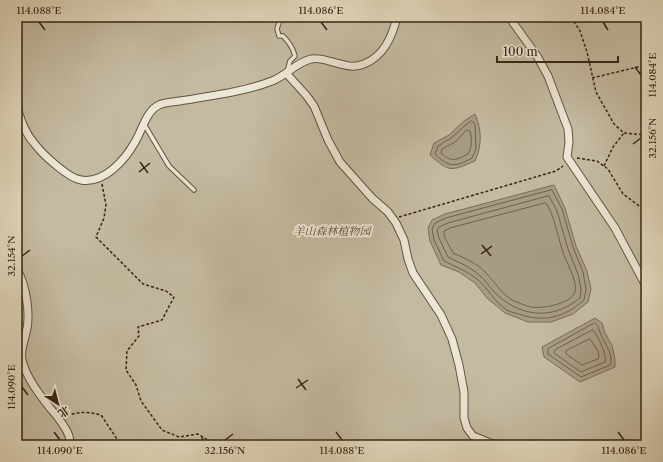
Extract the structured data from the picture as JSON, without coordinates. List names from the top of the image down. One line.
{"parks":["羊山森林植物园"],"scale_bar":"100 m","north":"bottom right","coordinates":["114.088°E","114.086°E","114.084°E","32.156°N","32.154°N","114.090°E"]}
